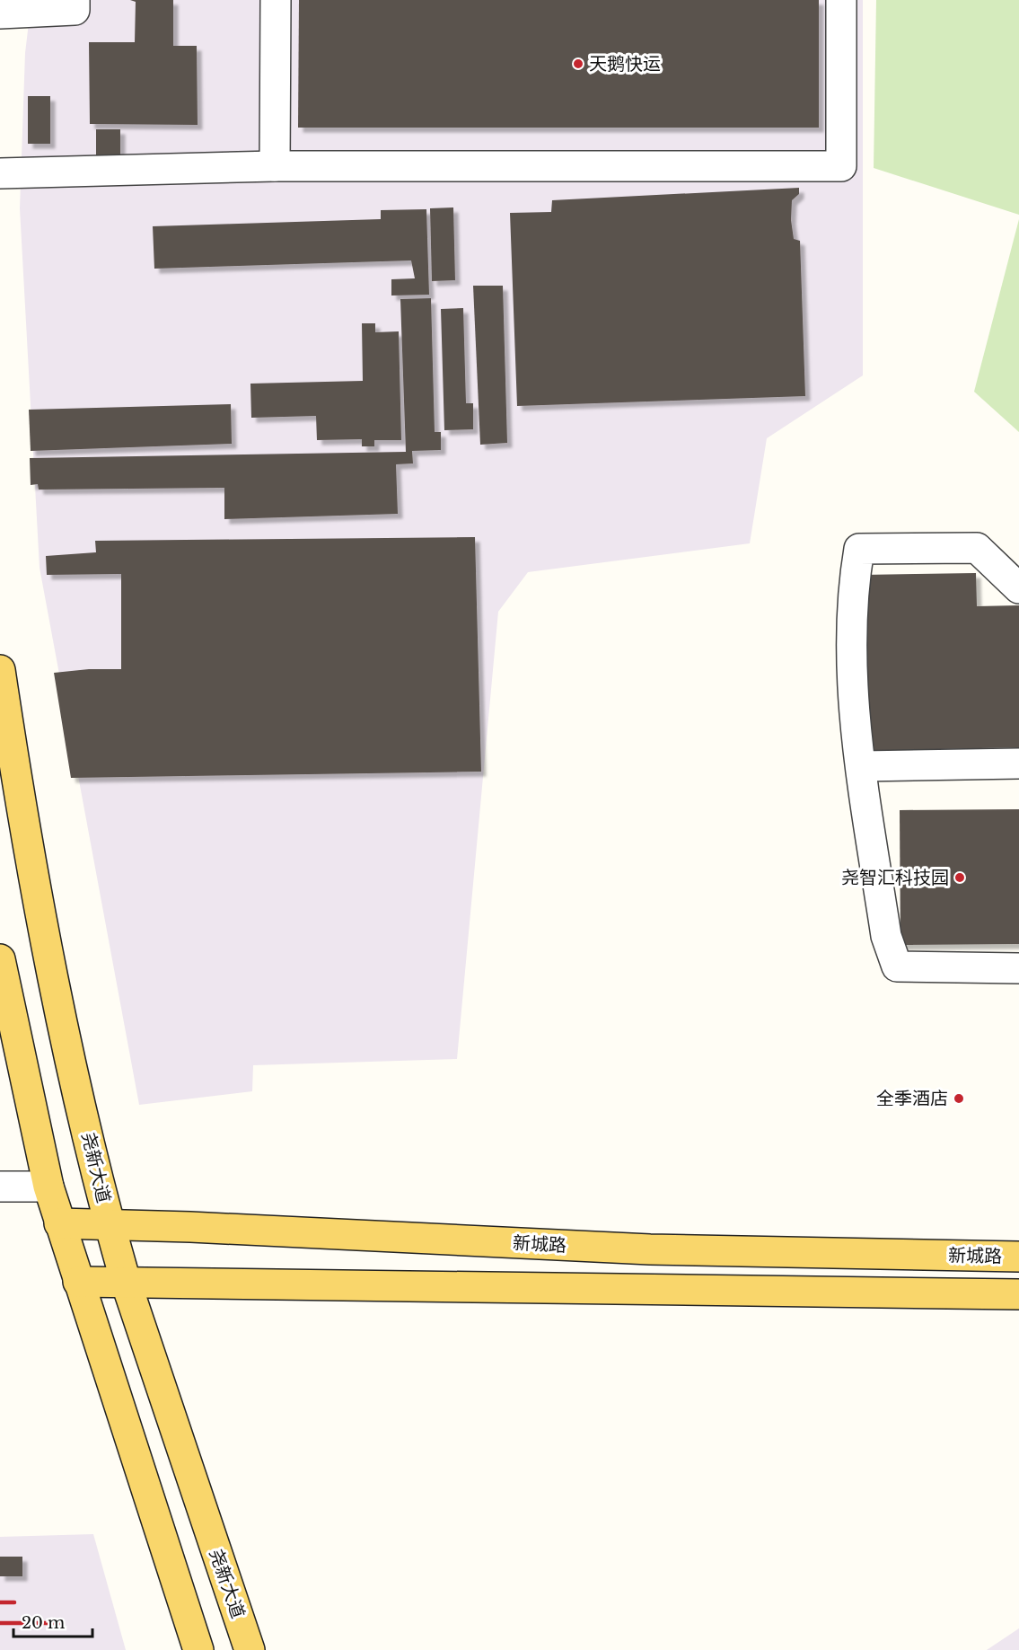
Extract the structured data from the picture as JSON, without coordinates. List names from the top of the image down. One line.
{"streets":{"main road":["尧新大道","新城路"]},"crossings":[["尧新大道","新城路"]],"places":["天鹅快运","尧智汇科技园","全季酒店"],"scale_bar":"20 m"}
